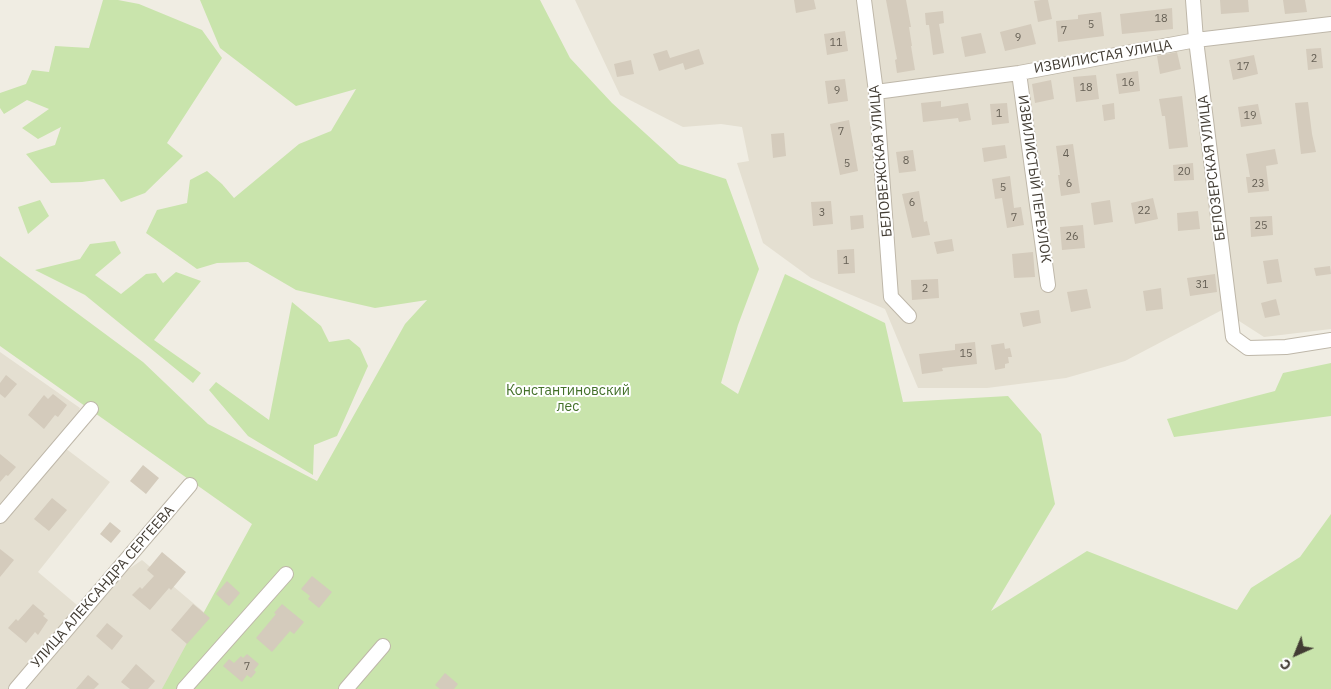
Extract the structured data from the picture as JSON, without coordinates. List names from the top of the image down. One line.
{"streets":{"street":["ИЗВИЛИСТАЯ УЛИЦА","БЕЛОВЕЖСКАЯ УЛИЦА","БЕЛОЗЕРСКАЯ УЛИЦА","ИЗВИЛИСТЫЙ ПЕРЕУЛОК","УЛИЦА АЛЕКСАНДРА СЕРГЕЕВА"]},"crossings":[["ИЗВИЛИСТАЯ УЛИЦА","БЕЛОВЕЖСКАЯ УЛИЦА"],["ИЗВИЛИСТАЯ УЛИЦА","БЕЛОЗЕРСКАЯ УЛИЦА"],["ИЗВИЛИСТАЯ УЛИЦА","ИЗВИЛИСТЫЙ ПЕРЕУЛОК"]],"parks":["Константиновский лес"],"house_numbers":["18","5","7","9","11","2","17","16","18","9","1","19","7","4","8","5","20","6","23","5","6","22","3","7","25","26","1","31","2","15","7"],"north":"bottom left"}
